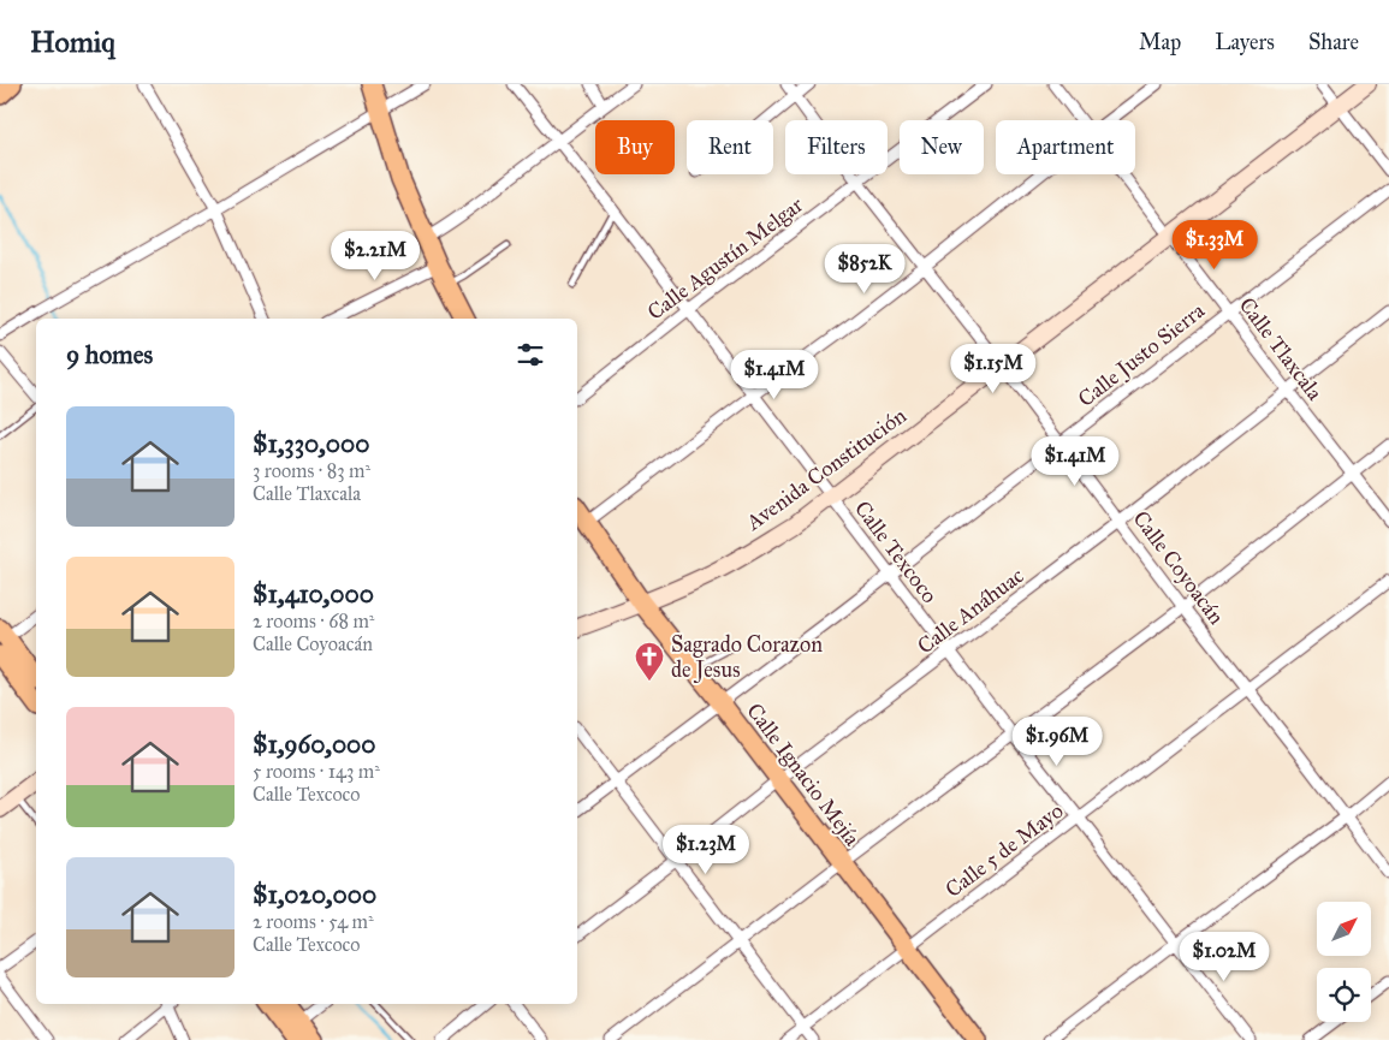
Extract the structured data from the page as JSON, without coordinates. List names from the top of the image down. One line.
{"streets":{"main road":["Calle Ignacio Mejía"],"street":["Calle Agustín Melgar","Calle Tlaxcala","Calle Justo Sierra","Avenida Constitución","Calle Texcoco","Calle Coyoacán","Calle Anáhuac","Calle 5 de Mayo"]},"crossings":[["Calle Agustín Melgar","Calle Texcoco"],["Calle Agustín Melgar","Calle Coyoacán"],["Calle Tlaxcala","Calle Justo Sierra"],["Calle Tlaxcala","Avenida Constitución"],["Calle Tlaxcala","Calle Anáhuac"],["Calle Justo Sierra","Calle Texcoco"],["Calle Justo Sierra","Calle Coyoacán"],["Calle Justo Sierra","Calle Ignacio Mejía"],["Avenida Constitución","Calle Texcoco"],["Avenida Constitución","Calle Coyoacán"],["Avenida Constitución","Calle Ignacio Mejía"],["Calle Texcoco","Calle Anáhuac"],["Calle Texcoco","Calle 5 de Mayo"],["Calle Coyoacán","Calle Anáhuac"],["Calle Coyoacán","Calle 5 de Mayo"],["Calle Anáhuac","Calle Ignacio Mejía"],["Calle Ignacio Mejía","Calle 5 de Mayo"]],"places":{"church":["Sagrado Corazon de Jesus"]},"north":"top right","page":{"header":"Homiq","nav":["Map","Layers","Share"],"chip":["Buy","Rent","Filters","New","Apartment"],"price":["$1.33M","$2.21M","$852K","$1.15M","$1.41M","$1.41M","$1.96M","$1.23M","$1.02M"],"heading":"9 homes","list":[{"name":"$1,330,000","note":"3 rooms · 83 m² · Calle Tlaxcala"},{"name":"$1,410,000","note":"2 rooms · 68 m² · Calle Coyoacán"},{"name":"$1,960,000","note":"5 rooms · 143 m² · Calle Texcoco"},{"name":"$1,020,000","note":"2 rooms · 54 m² · Calle Texcoco"}]}}
